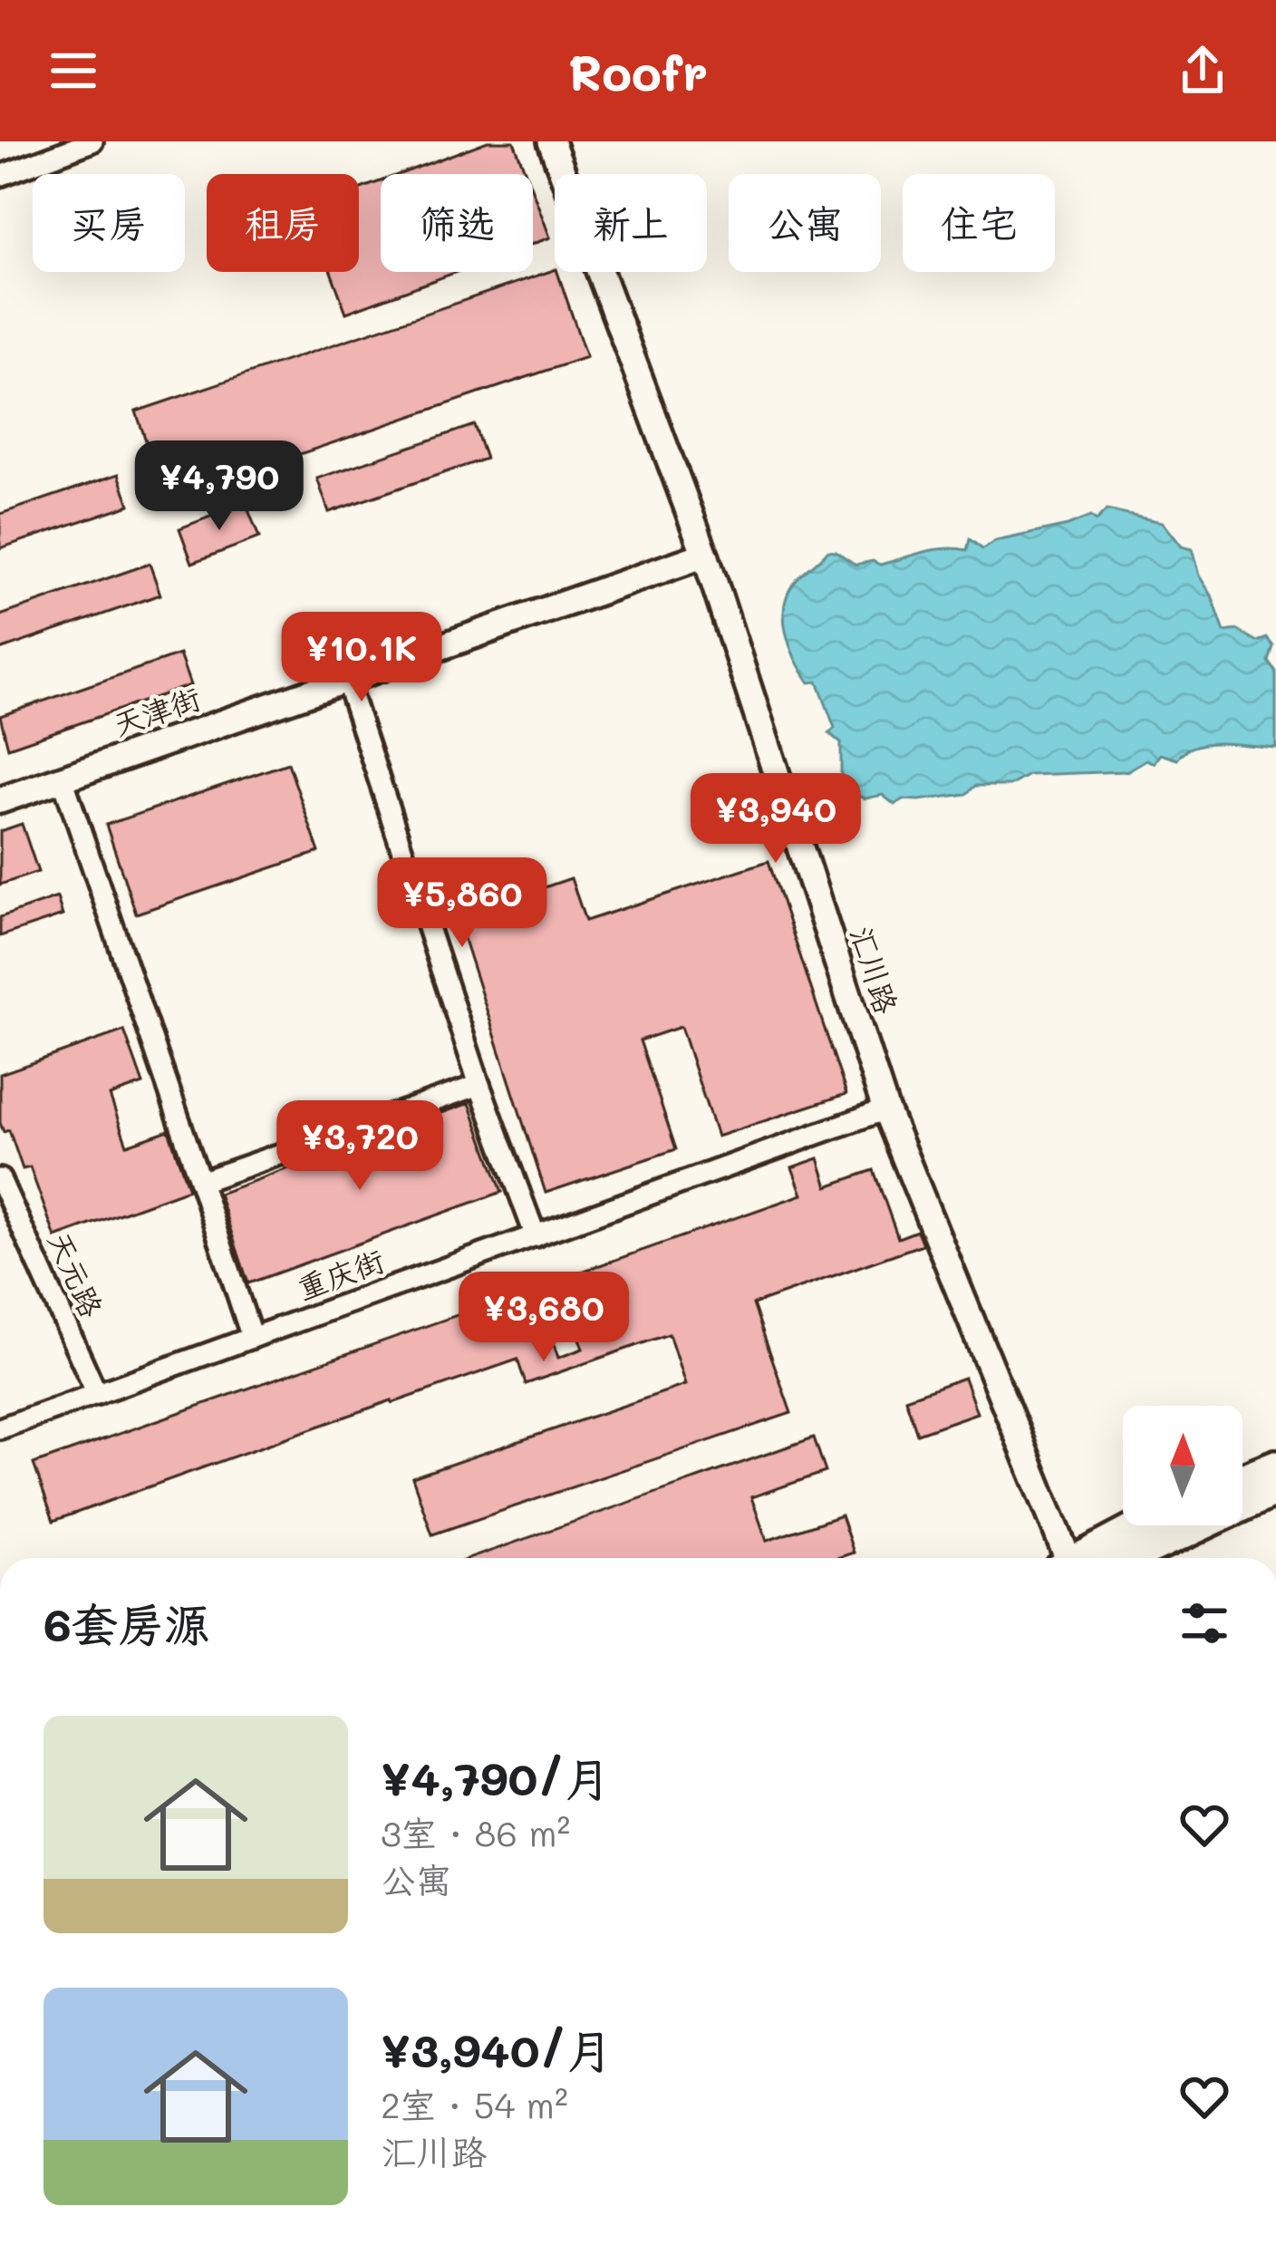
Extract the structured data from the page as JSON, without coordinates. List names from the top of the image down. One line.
{"streets":{"street":["天津街","汇川路","天元路","重庆街"]},"crossings":[["天津街","汇川路"],["汇川路","重庆街"],["天元路","重庆街"]],"north":"top","page":{"header":"Roofr","chip":["买房","租房","筛选","新上","公寓","住宅"],"price":["¥4,790","¥10.1K","¥3,940","¥5,860","¥3,720","¥3,680"],"heading":"6套房源","list":[{"name":"¥4,790/月","note":"3室 · 86 m² · 公寓"},{"name":"¥3,940/月","note":"2室 · 54 m² · 汇川路"}]}}
